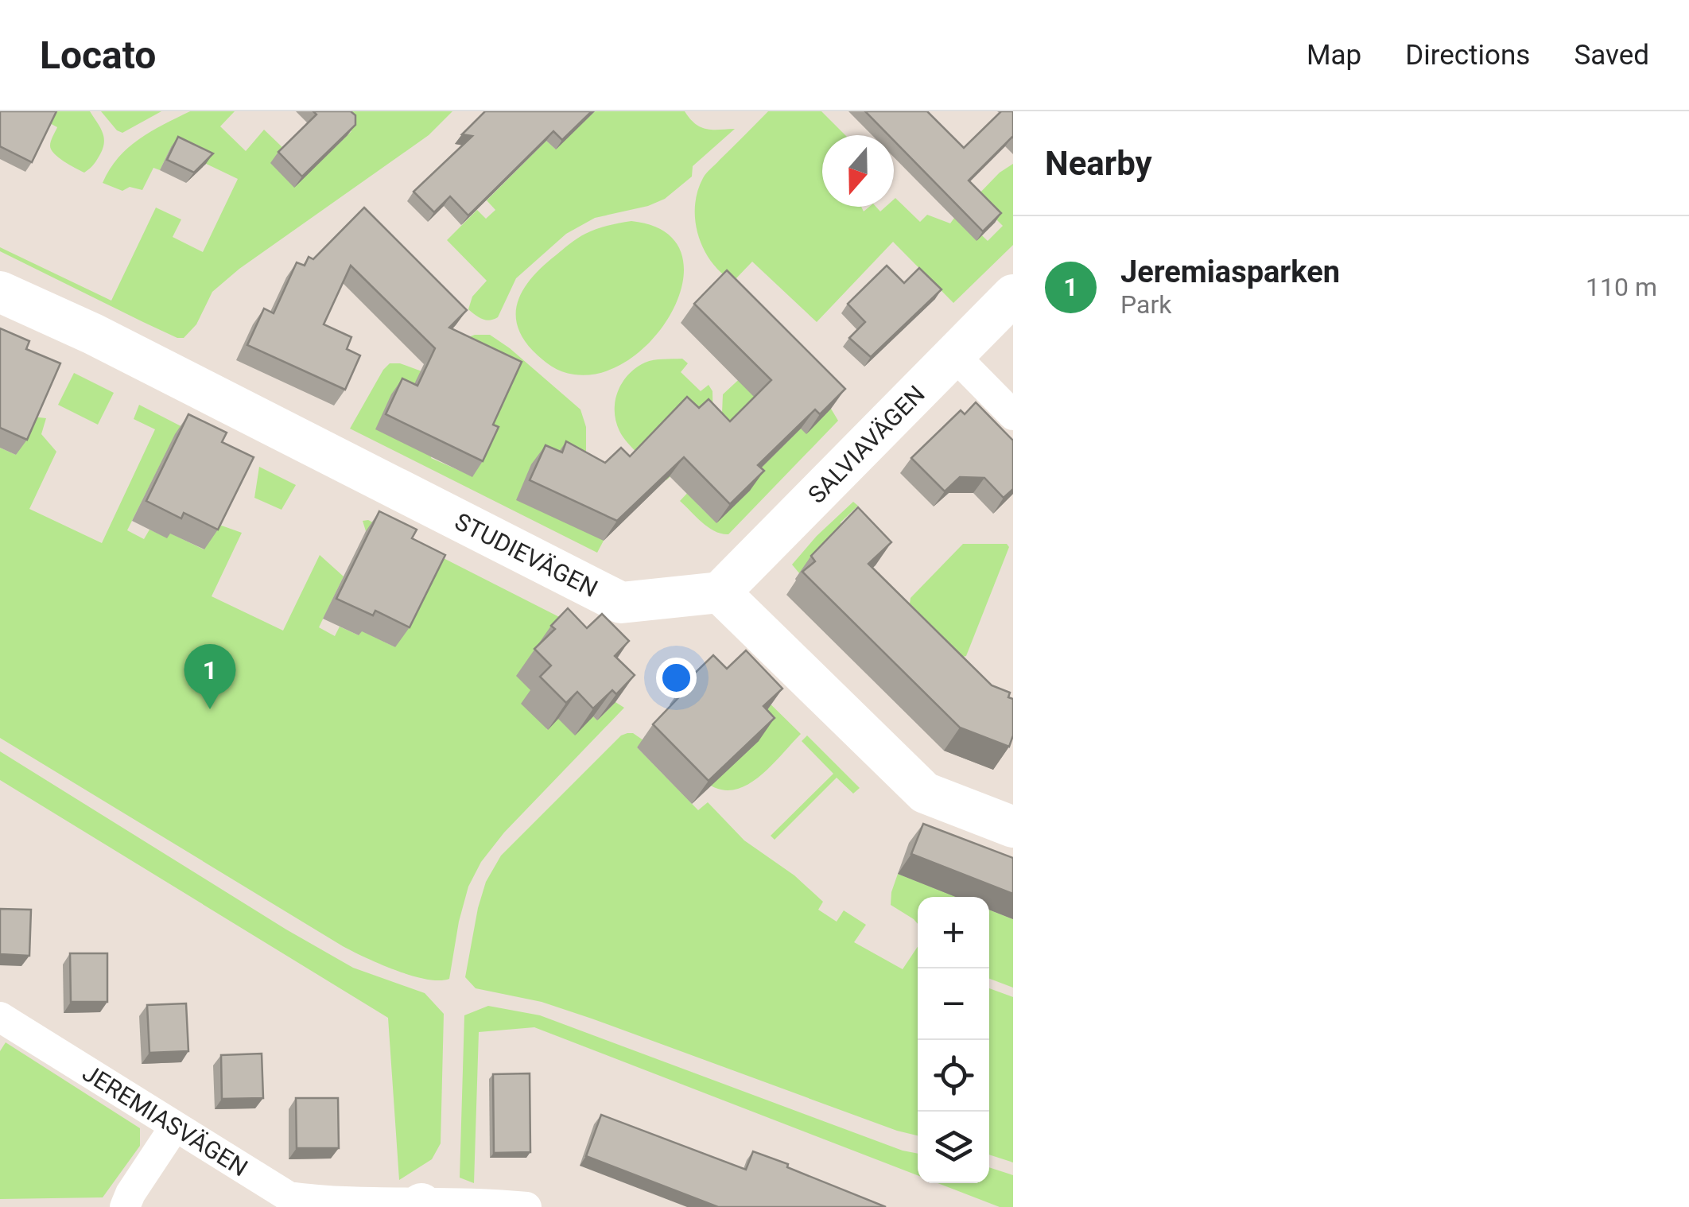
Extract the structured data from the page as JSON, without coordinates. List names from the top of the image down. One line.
{"streets":{"street":["SALVIAVÄGEN","STUDIEVÄGEN","JEREMIASVÄGEN"]},"crossings":[["SALVIAVÄGEN","STUDIEVÄGEN"]],"north":"bottom","page":{"header":"Locato","nav":["Map","Directions","Saved"],"heading":"Nearby","list":[{"mark":"1","name":"Jeremiasparken","note":"Park","value":"110 m"}],"pins":"1","map_buttons":["+","−"]}}
